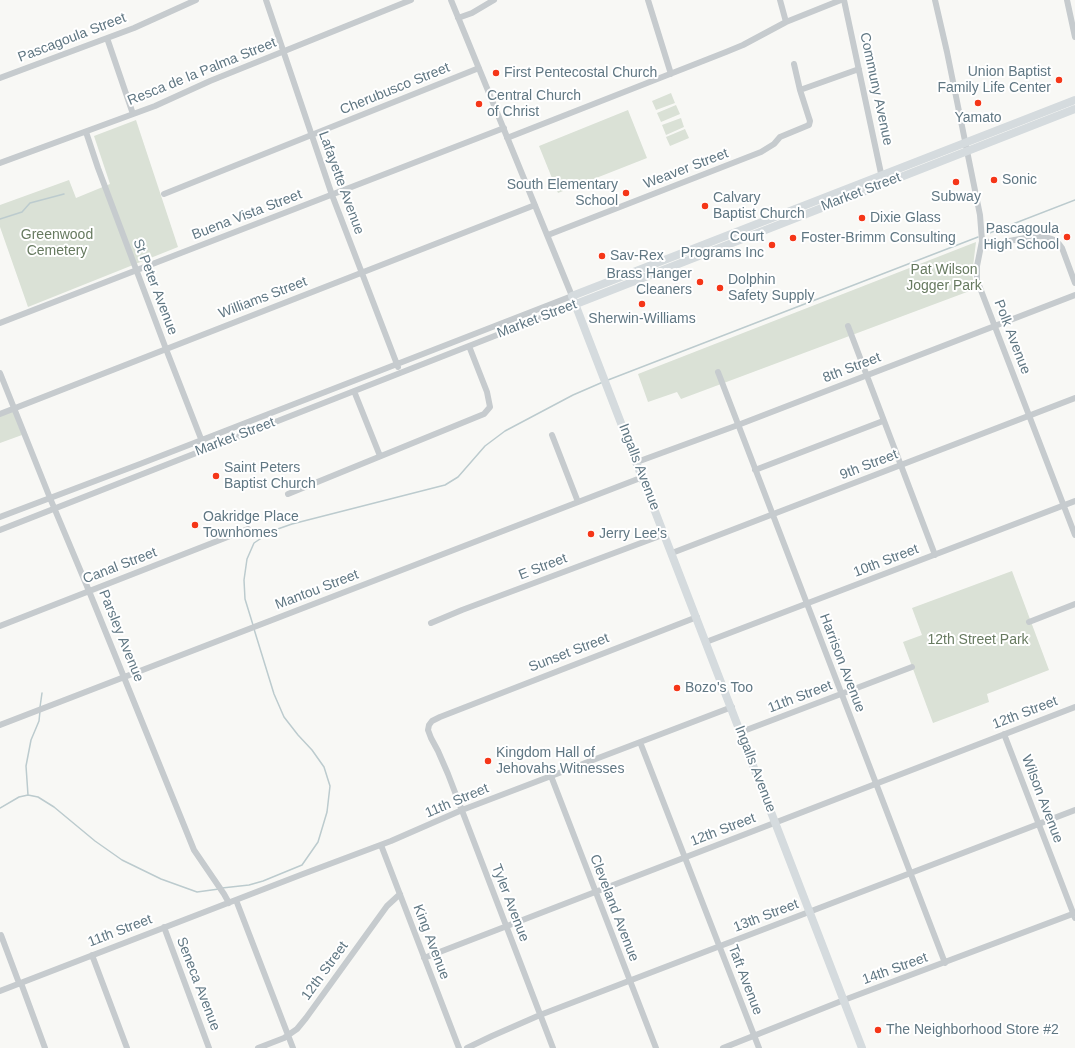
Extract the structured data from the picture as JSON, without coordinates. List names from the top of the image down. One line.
{"streets":{"main road":["Market Street","Ingalls Avenue"],"street":["Pascagoula Street","Resca de la Palma Street","Cherubusco Street","Communy Avenue","Weaver Street","Lafayette Avenue","Buena Vista Street","St Peter Avenue","Williams Street","Polk Avenue","8th Street","9th Street","10th Street","Canal Street","E Street","Mantou Street","Parsley Avenue","Sunset Street","Harrison Avenue","11th Street","12th Street","Wilson Avenue","Tyler Avenue","Cleveland Avenue","13th Street","King Avenue","14th Street","Taft Avenue","Seneca Avenue"]},"crossings":[["Resca de la Palma Street","Lafayette Avenue"],["Resca de la Palma Street","St Peter Avenue"],["Cherubusco Street","Lafayette Avenue"],["Cherubusco Street","Ingalls Avenue"],["Communy Avenue","Market Street"],["Weaver Street","Ingalls Avenue"],["Lafayette Avenue","Market Street"],["Lafayette Avenue","Buena Vista Street"],["Lafayette Avenue","Williams Street"],["Market Street","St Peter Avenue"],["Market Street","Polk Avenue"],["Market Street","Ingalls Avenue"],["Market Street","Parsley Avenue"],["Buena Vista Street","St Peter Avenue"],["Buena Vista Street","Ingalls Avenue"],["St Peter Avenue","Williams Street"],["Williams Street","Ingalls Avenue"],["Williams Street","Parsley Avenue"],["Polk Avenue","8th Street"],["Polk Avenue","9th Street"],["Polk Avenue","10th Street"],["8th Street","Ingalls Avenue"],["8th Street","Harrison Avenue"],["9th Street","Ingalls Avenue"],["9th Street","Harrison Avenue"],["Ingalls Avenue","10th Street"],["Ingalls Avenue","E Street"],["Ingalls Avenue","Mantou Street"],["Ingalls Avenue","Sunset Street"],["Ingalls Avenue","11th Street"],["Ingalls Avenue","12th Street"],["Ingalls Avenue","13th Street"],["Ingalls Avenue","14th Street"],["10th Street","Harrison Avenue"],["Canal Street","Parsley Avenue"],["Mantou Street","Parsley Avenue"],["Parsley Avenue","11th Street"],["Sunset Street","Tyler Avenue"],["Harrison Avenue","11th Street"],["Harrison Avenue","12th Street"],["Harrison Avenue","13th Street"],["Harrison Avenue","14th Street"],["11th Street","Tyler Avenue"],["11th Street","Cleveland Avenue"],["11th Street","King Avenue"],["11th Street","Taft Avenue"],["11th Street","Seneca Avenue"],["12th Street","Wilson Avenue"],["12th Street","Tyler Avenue"],["12th Street","Cleveland Avenue"],["12th Street","King Avenue"],["12th Street","Taft Avenue"],["Wilson Avenue","13th Street"],["Wilson Avenue","14th Street"],["Tyler Avenue","13th Street"],["Cleveland Avenue","13th Street"],["13th Street","Taft Avenue"],["14th Street","Taft Avenue"]],"parks":["Greenwood Cemetery","Pat Wilson Jogger Park","12th Street Park"],"places":["First Pentecostal Church","Union Baptist Family Life Center","Yamato","Central Church of Christ","Sonic","Subway","South Elementary School","Calvary Baptist Church","Dixie Glass","Pascagoula High School","Foster-Brimm Consulting","Court Programs Inc","Sav-Rex","Brass Hanger Cleaners","Dolphin Safety Supply","Sherwin-Williams","Saint Peters Baptist Church","Oakridge Place Townhomes","Jerry Lee's","Bozo's Too","Kingdom Hall of Jehovahs Witnesses","The Neighborhood Store #2"]}
